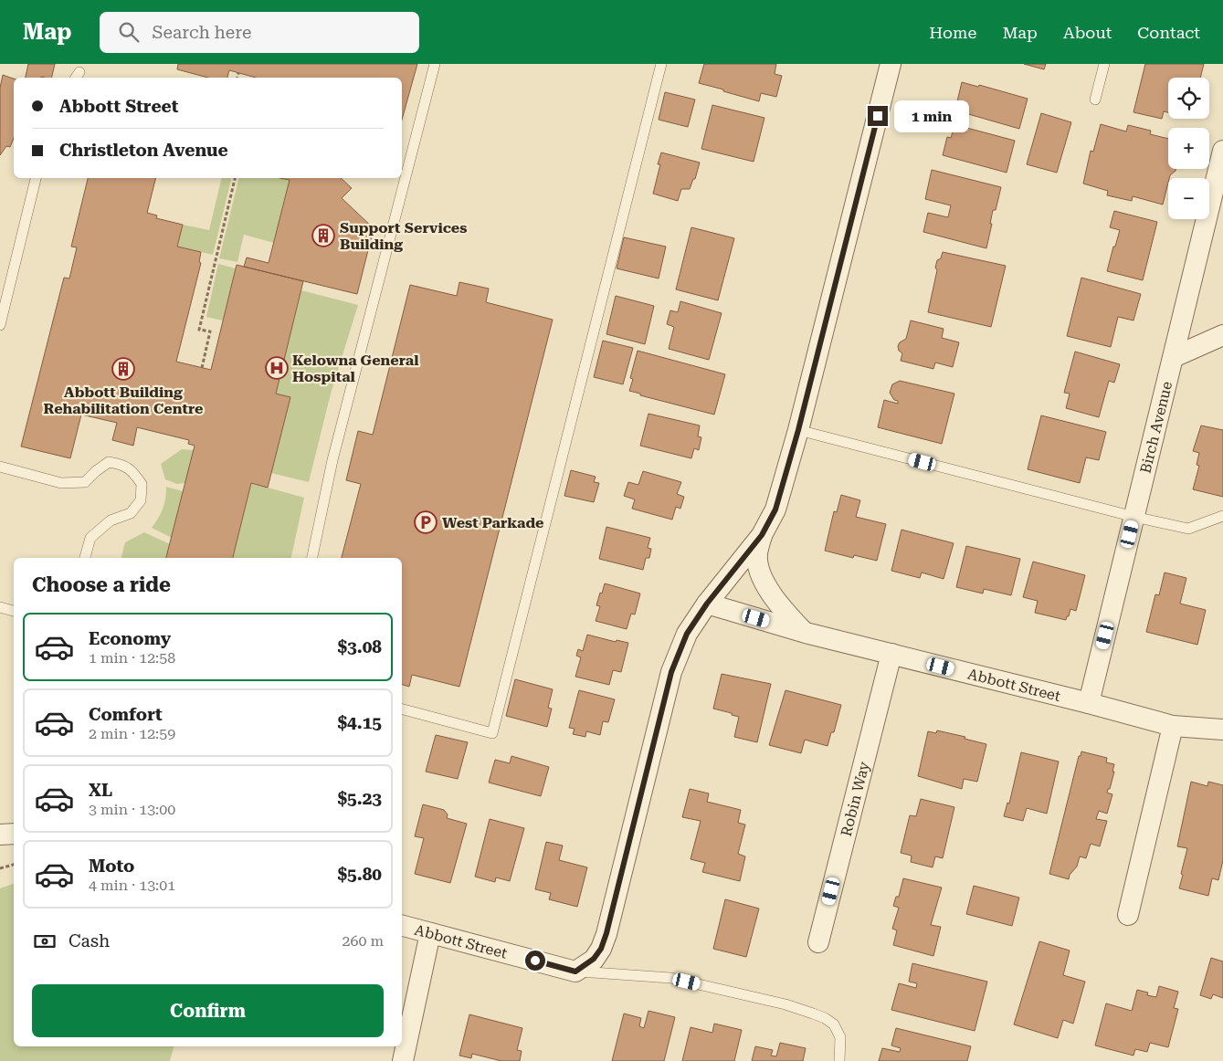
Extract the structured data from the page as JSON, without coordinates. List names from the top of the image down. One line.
{"streets":{"street":["Birch Avenue","Abbott Street","Robin Way"]},"crossings":[["Birch Avenue","Abbott Street"],["Abbott Street","Robin Way"]],"places":{"building":["Support Services Building","Abbott Building Rehabilitation Centre"],"hospital":["Kelowna General Hospital"],"parking":["West Parkade"]},"page":{"header":"Map","search":"Search here","nav":["Home","Map","About","Contact"],"map_buttons":["+","−"],"banner":["Abbott Street","Christleton Avenue"],"bubble":"1 min","heading":"Choose a ride","list":[{"name":"Economy","note":"1 min · 12:58","value":"$3.08"},{"name":"Comfort","note":"2 min · 12:59","value":"$4.15"},{"name":"XL","note":"3 min · 13:00","value":"$5.23"},{"name":"Moto","note":"4 min · 13:01","value":"$5.80"}],"pay":["Cash","260 m"],"buttons":"Confirm"}}
